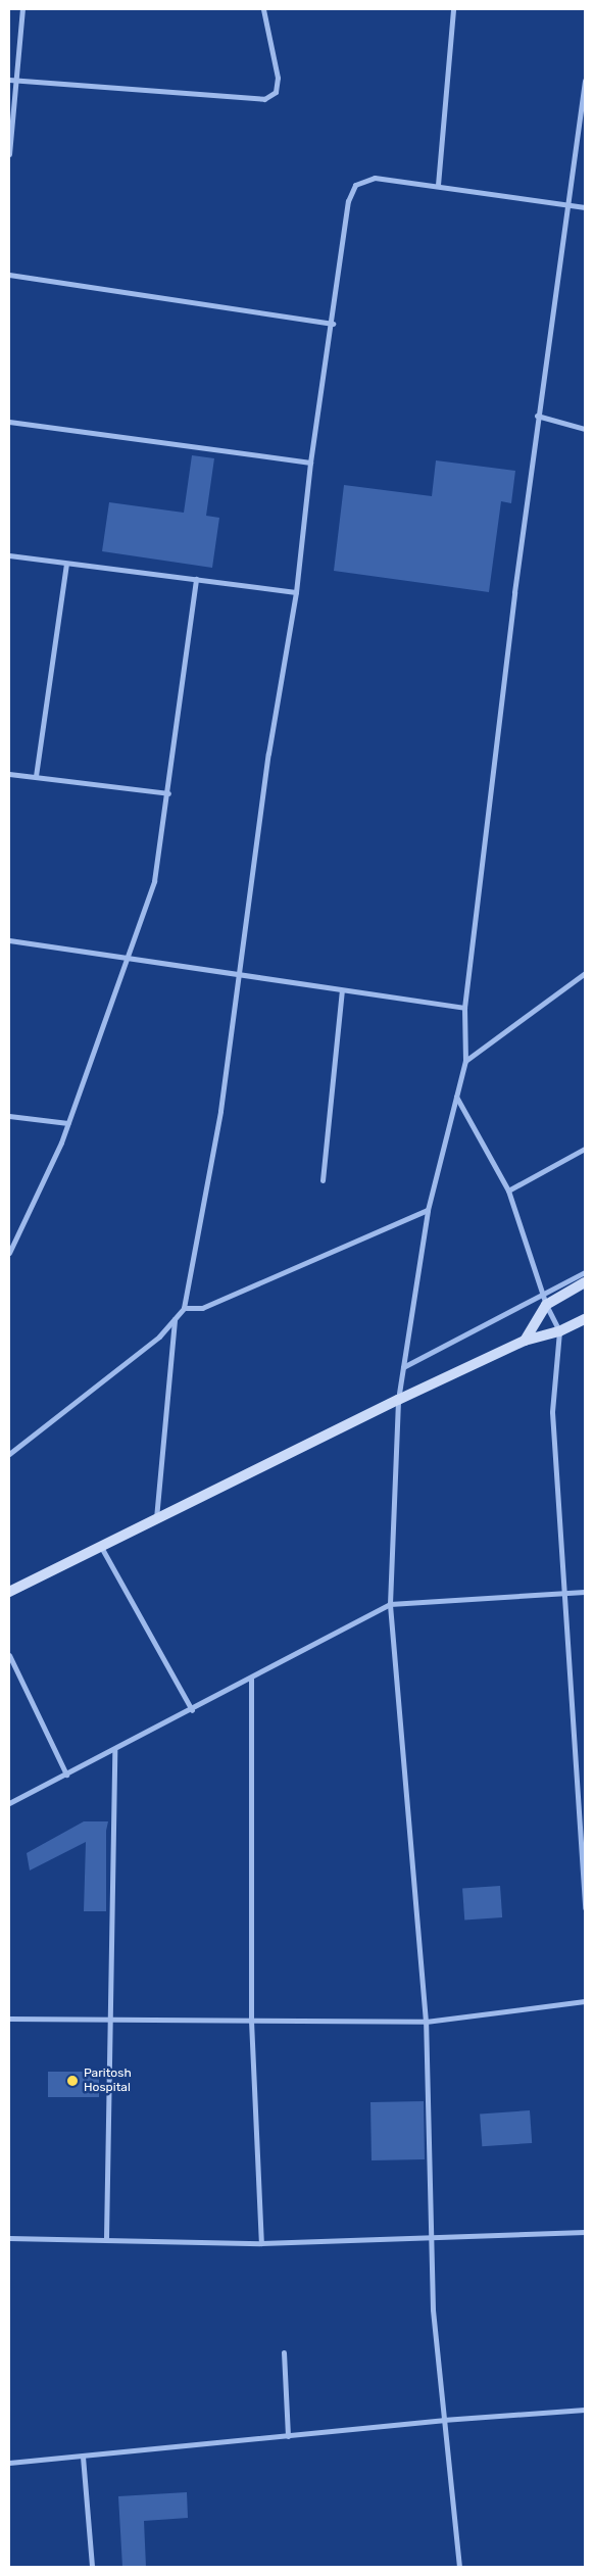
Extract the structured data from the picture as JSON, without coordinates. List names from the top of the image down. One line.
{"places":["Paritosh Hospital"]}
